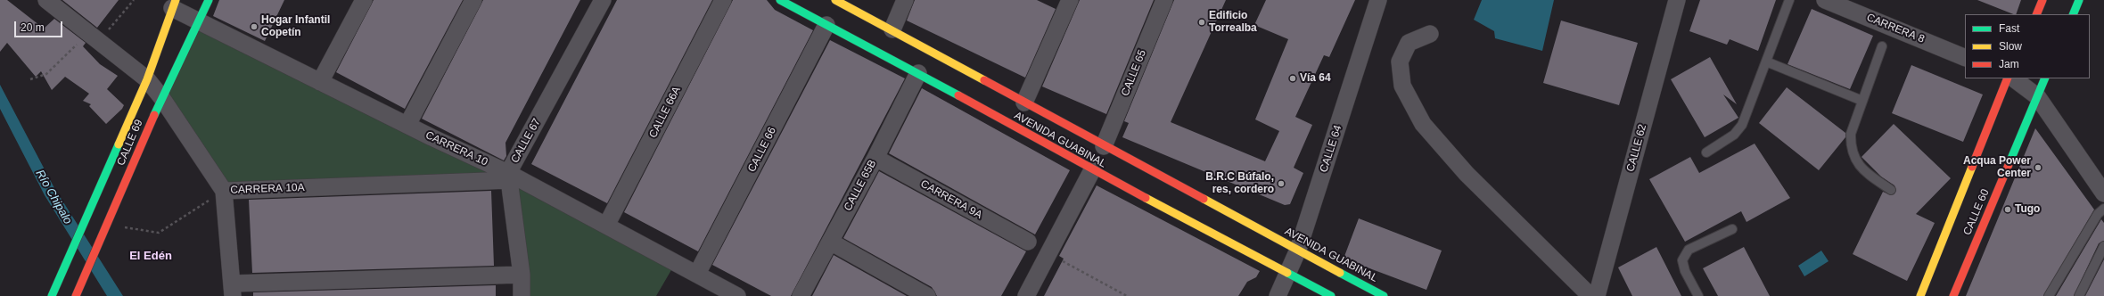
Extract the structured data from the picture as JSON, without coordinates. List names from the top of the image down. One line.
{"streets":{"main road":["AVENIDA GUABINAL","CALLE 69","CALLE 60"],"street":["CARRERA 8","CALLE 65","CALLE 66A","CALLE 67","CALLE 62","CARRERA 10","CALLE 64","CALLE 66","CALLE 65B","CARRERA 10A","CARRERA 9A"]},"crossings":[["CALLE 65","AVENIDA GUABINAL"],["CALLE 66A","CARRERA 10"],["AVENIDA GUABINAL","CALLE 64"],["AVENIDA GUABINAL","CALLE 66"],["AVENIDA GUABINAL","CALLE 65B"],["CALLE 67","CARRERA 10"],["CALLE 67","CARRERA 10A"],["CALLE 69","CARRERA 10"],["CALLE 69","CARRERA 10A"],["CARRERA 10","CALLE 66"],["CARRERA 10","CARRERA 10A"],["CALLE 65B","CARRERA 9A"]],"districts":["El Edén"],"water":["Río Chipalo"],"places":["Edificio Torrealba","Hogar Infantil Copetín","Vía 64","Acqua Power Center","B.R.C Búfalo, res, cordero","Tugo"],"legend":["Fast","Slow","Jam"],"scale_bar":"20 m"}
